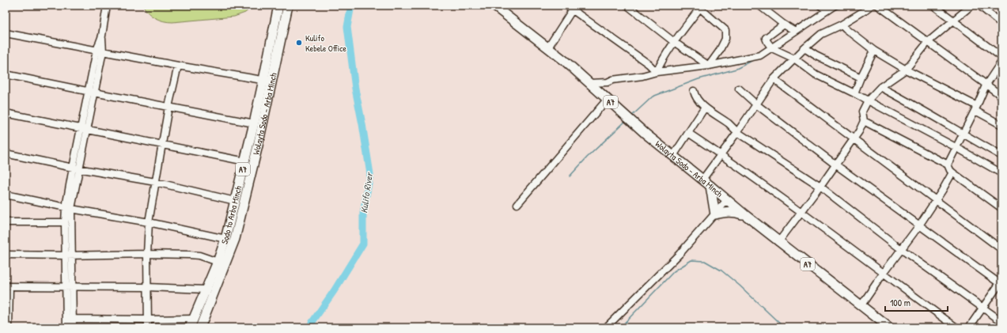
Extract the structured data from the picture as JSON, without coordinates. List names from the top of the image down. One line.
{"streets":{"highway":["A7","Wolayta Sodo - Arba Minch","Sodo to Arba Minch"]},"crossings":[["A7","Sodo to Arba Minch"],["Wolayta Sodo - Arba Minch","Sodo to Arba Minch"]],"water":["Kulifo River"],"places":["Kulifo Kebele Office"],"scale_bar":"100 m"}
